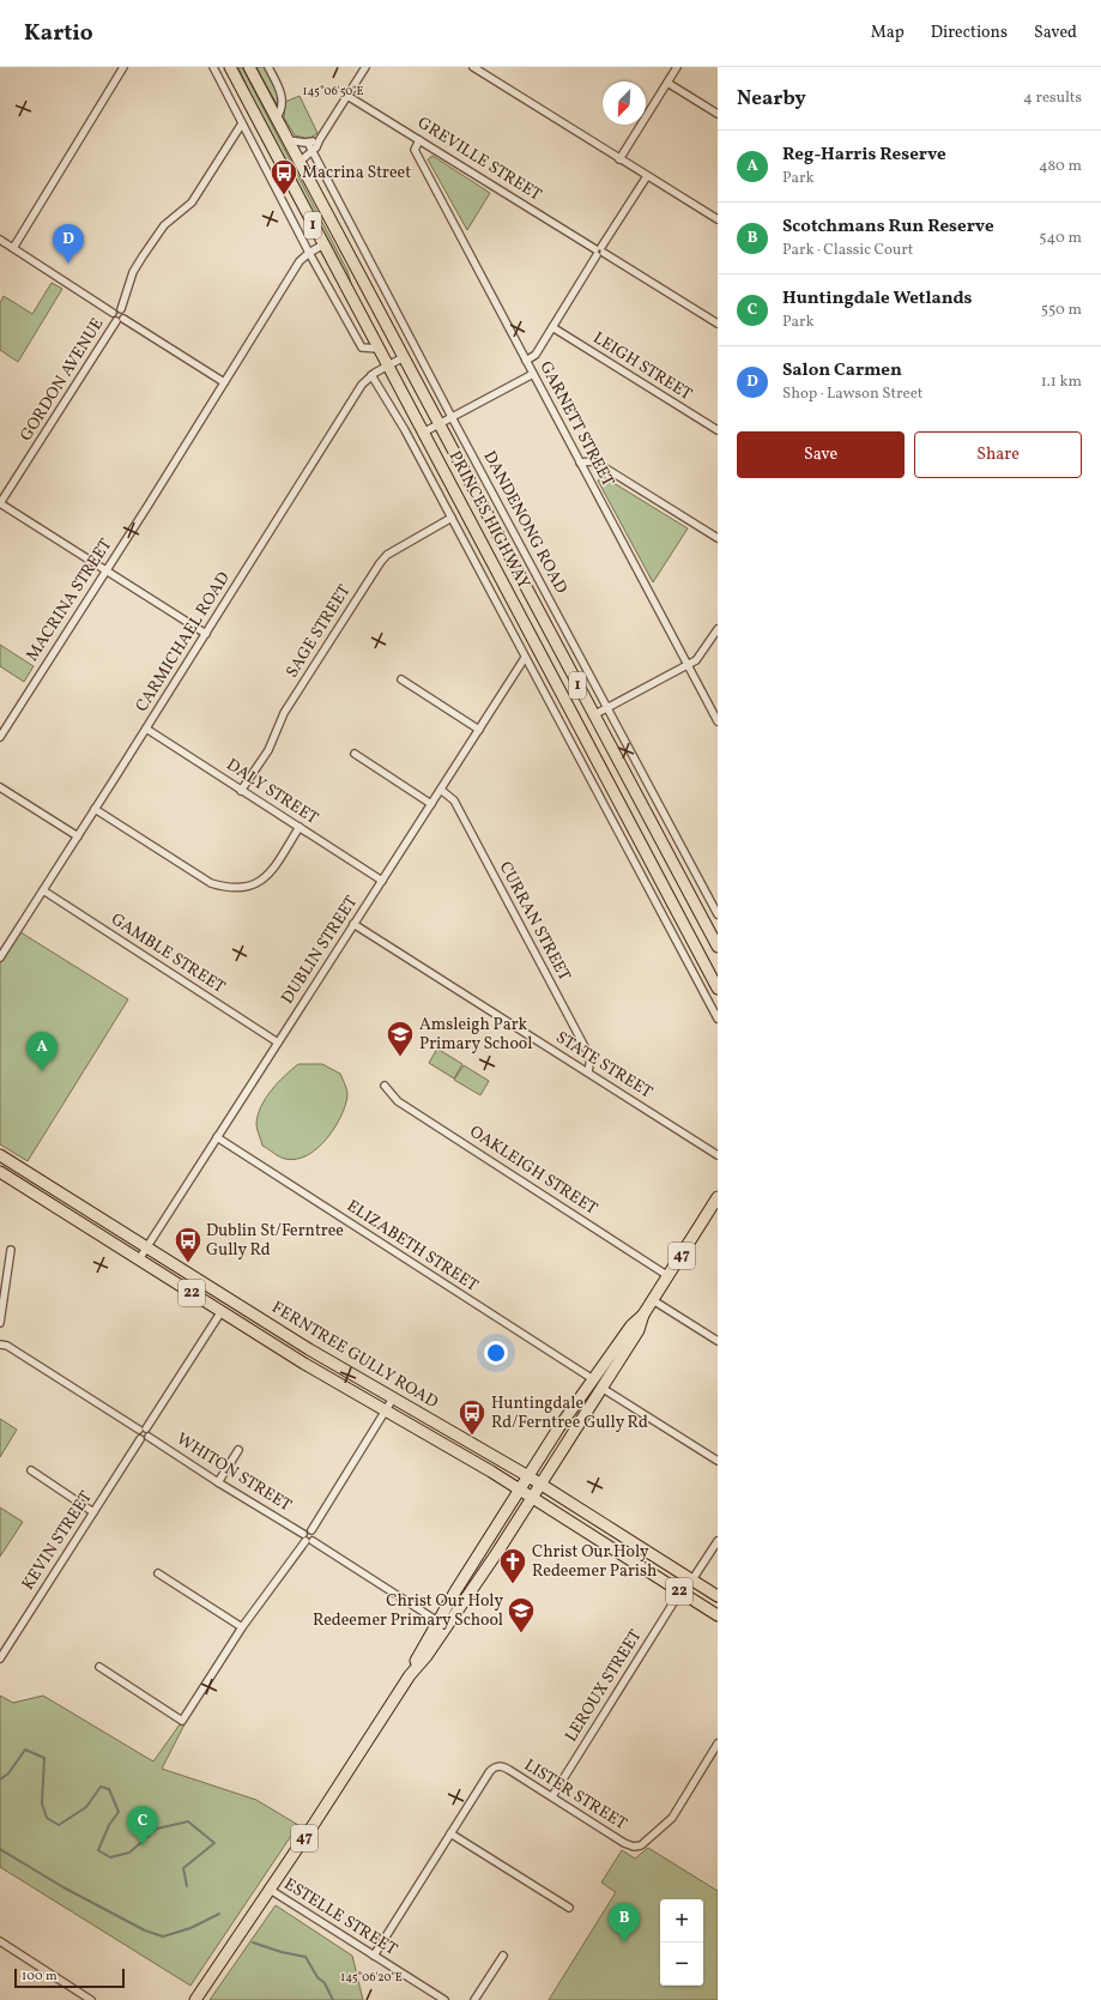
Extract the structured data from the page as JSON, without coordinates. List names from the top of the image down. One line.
{"streets":{"main road":["1","PRINCES HIGHWAY","47","22","FERNTREE GULLY ROAD"],"street":["GREVILLE STREET","LEIGH STREET","GORDON AVENUE","GARNETT STREET","DANDENONG ROAD","MACRINA STREET","SAGE STREET","CARMICHAEL ROAD","DALY STREET","CURRAN STREET","DUBLIN STREET","GAMBLE STREET","STATE STREET","OAKLEIGH STREET","ELIZABETH STREET","WHITON STREET","KEVIN STREET","LEROUX STREET","LISTER STREET","ESTELLE STREET"]},"crossings":[["GREVILLE STREET","GARNETT STREET"],["PRINCES HIGHWAY","MACRINA STREET"],["PRINCES HIGHWAY","CARMICHAEL ROAD"],["SAGE STREET","DALY STREET"],["CARMICHAEL ROAD","DALY STREET"],["CARMICHAEL ROAD","GAMBLE STREET"],["DALY STREET","DUBLIN STREET"],["CURRAN STREET","DUBLIN STREET"],["CURRAN STREET","STATE STREET"],["DUBLIN STREET","GAMBLE STREET"],["DUBLIN STREET","STATE STREET"],["DUBLIN STREET","ELIZABETH STREET"],["DUBLIN STREET","FERNTREE GULLY ROAD"],["OAKLEIGH STREET","47"],["ELIZABETH STREET","47"],["47","FERNTREE GULLY ROAD"],["47","ESTELLE STREET"],["FERNTREE GULLY ROAD","LEROUX STREET"],["WHITON STREET","KEVIN STREET"],["LEROUX STREET","LISTER STREET"]],"places":{"bus stop":["Macrina Street","Dublin St/Ferntree Gully Rd","Huntingdale Rd/Ferntree Gully Rd"],"school or university":["Amsleigh Park Primary School","Christ Our Holy Redeemer Primary School"],"church":["Christ Our Holy Redeemer Parish"]},"scale_bar":"100 m","north":"bottom left","page":{"header":"Kartio","nav":["Map","Directions","Saved"],"heading":["Nearby","4 results"],"list":[{"mark":"A","name":"Reg-Harris Reserve","note":"Park","value":"480 m"},{"mark":"B","name":"Scotchmans Run Reserve","note":"Park · Classic Court","value":"540 m"},{"mark":"C","name":"Huntingdale Wetlands","note":"Park","value":"550 m"},{"mark":"D","name":"Salon Carmen","note":"Shop · Lawson Street","value":"1.1 km"}],"pins":["D","A","C","B"],"buttons":["Save","Share"],"map_buttons":["+","−"],"scale":"100 m"},"coordinates":["145°06'50\"E","145°06'20\"E"]}
